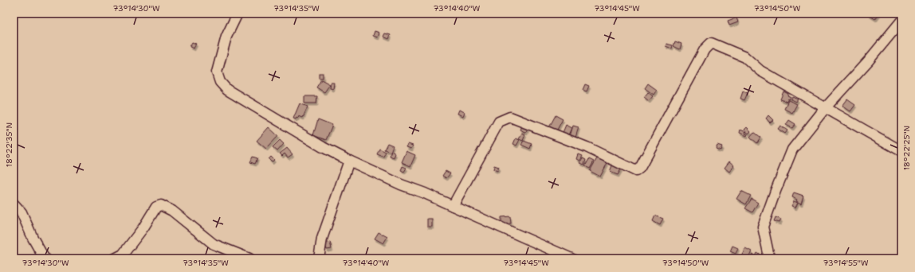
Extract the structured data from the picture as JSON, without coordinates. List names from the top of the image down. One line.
{"coordinates":["73°14'30\"W","73°14'35\"W","73°14'40\"W","73°14'45\"W","73°14'50\"W","18°22'35\"N","18°22'25\"N","73°14'55\"W"]}
